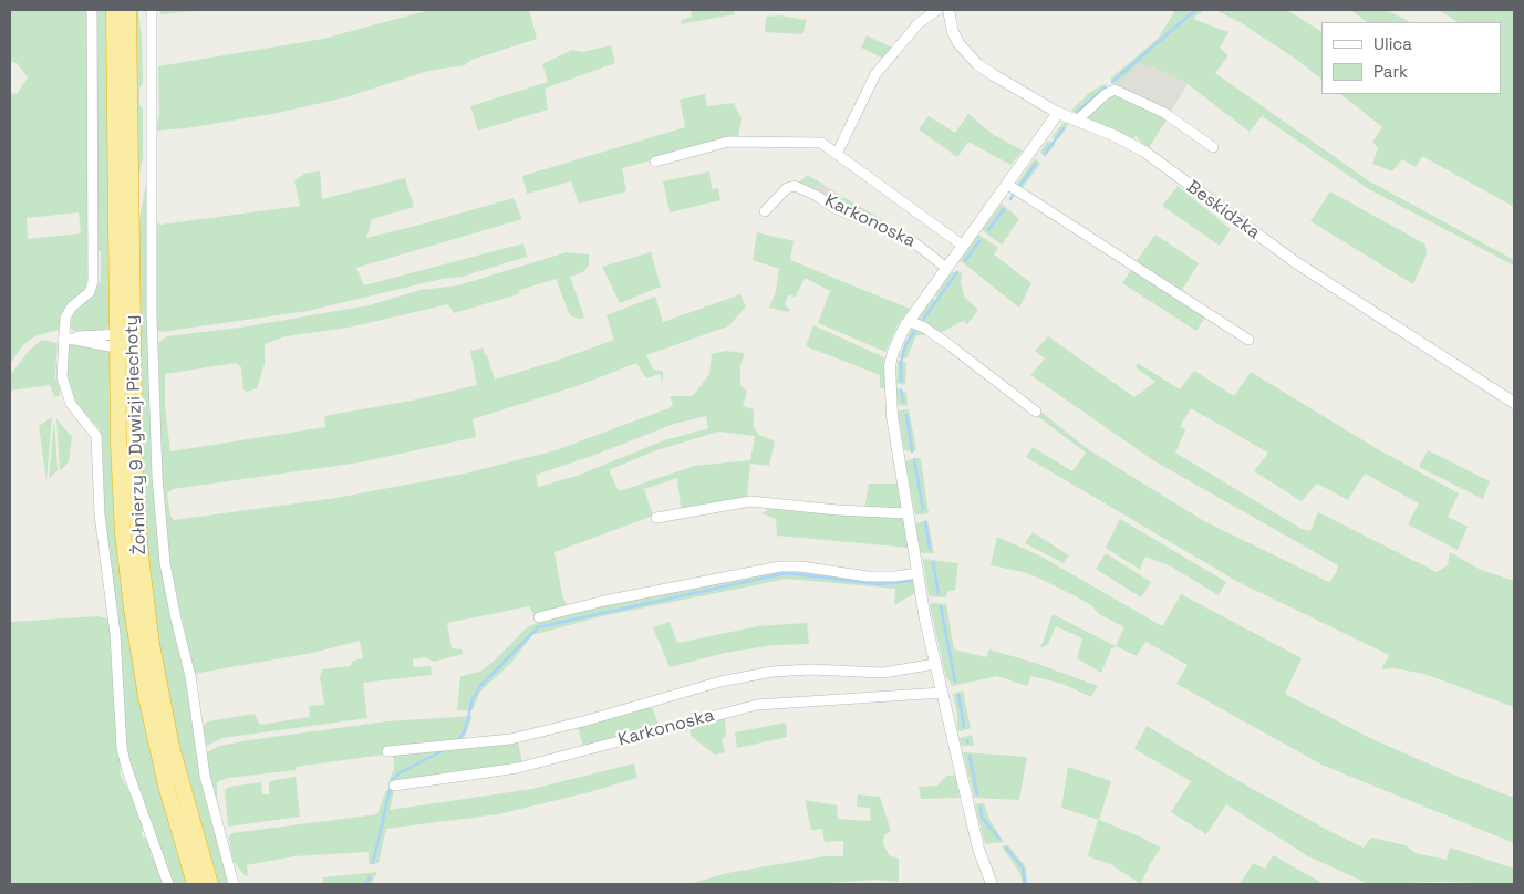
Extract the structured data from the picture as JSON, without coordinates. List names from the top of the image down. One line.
{"streets":{"highway":["Żołnierzy 9 Dywizji Piechoty"],"street":["Beskidzka","Karkonoska"]},"legend":["Ulica","Park"]}
